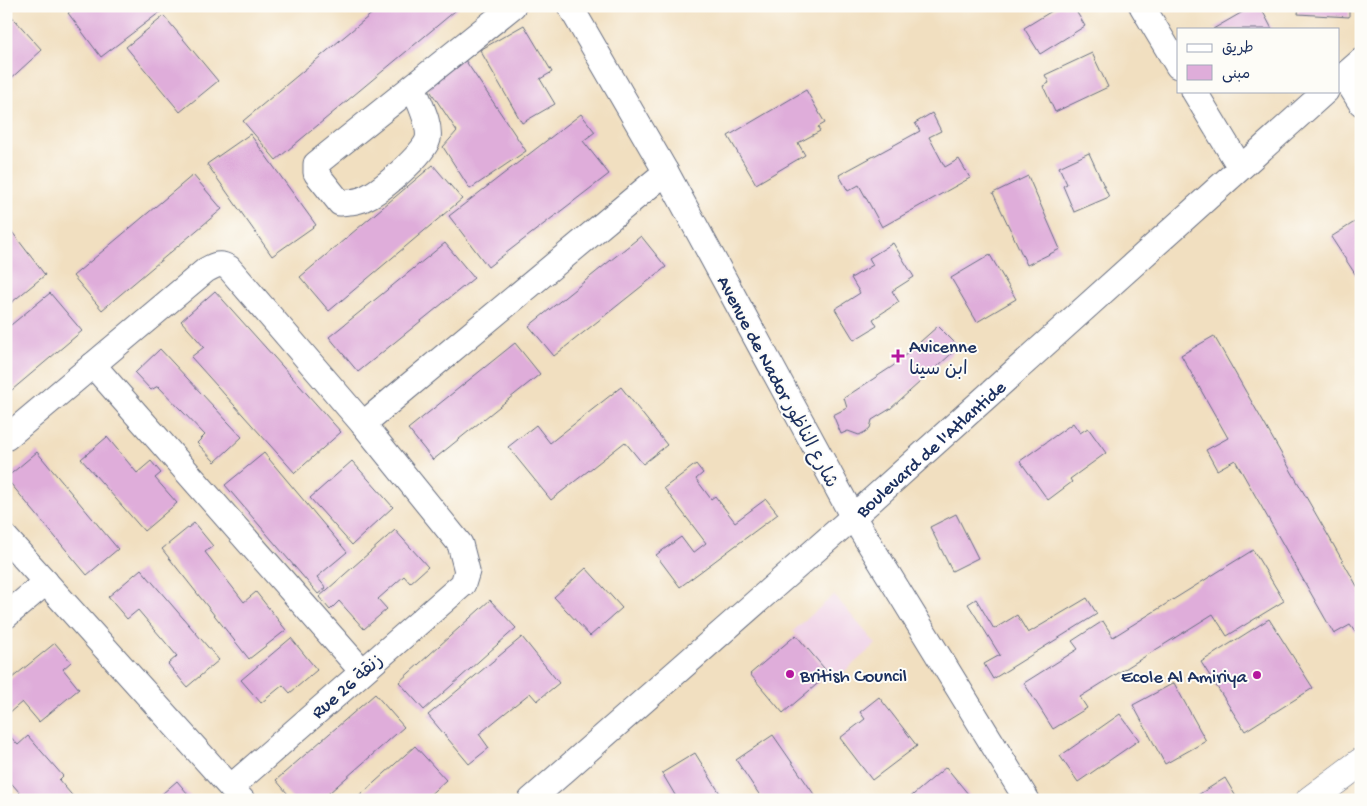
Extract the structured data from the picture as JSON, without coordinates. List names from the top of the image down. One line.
{"streets":{"street":["Avenue de Nador شارع الناظور","Boulevard de l'Atlantide","Rue 26 زنقة"]},"crossings":[["Avenue de Nador شارع الناظور","Boulevard de l'Atlantide"]],"places":{"health":["Avicenne ابن سينا"],"other":["British Council","Ecole Al Amiriya"]},"legend":["طريق","مبنى"]}
